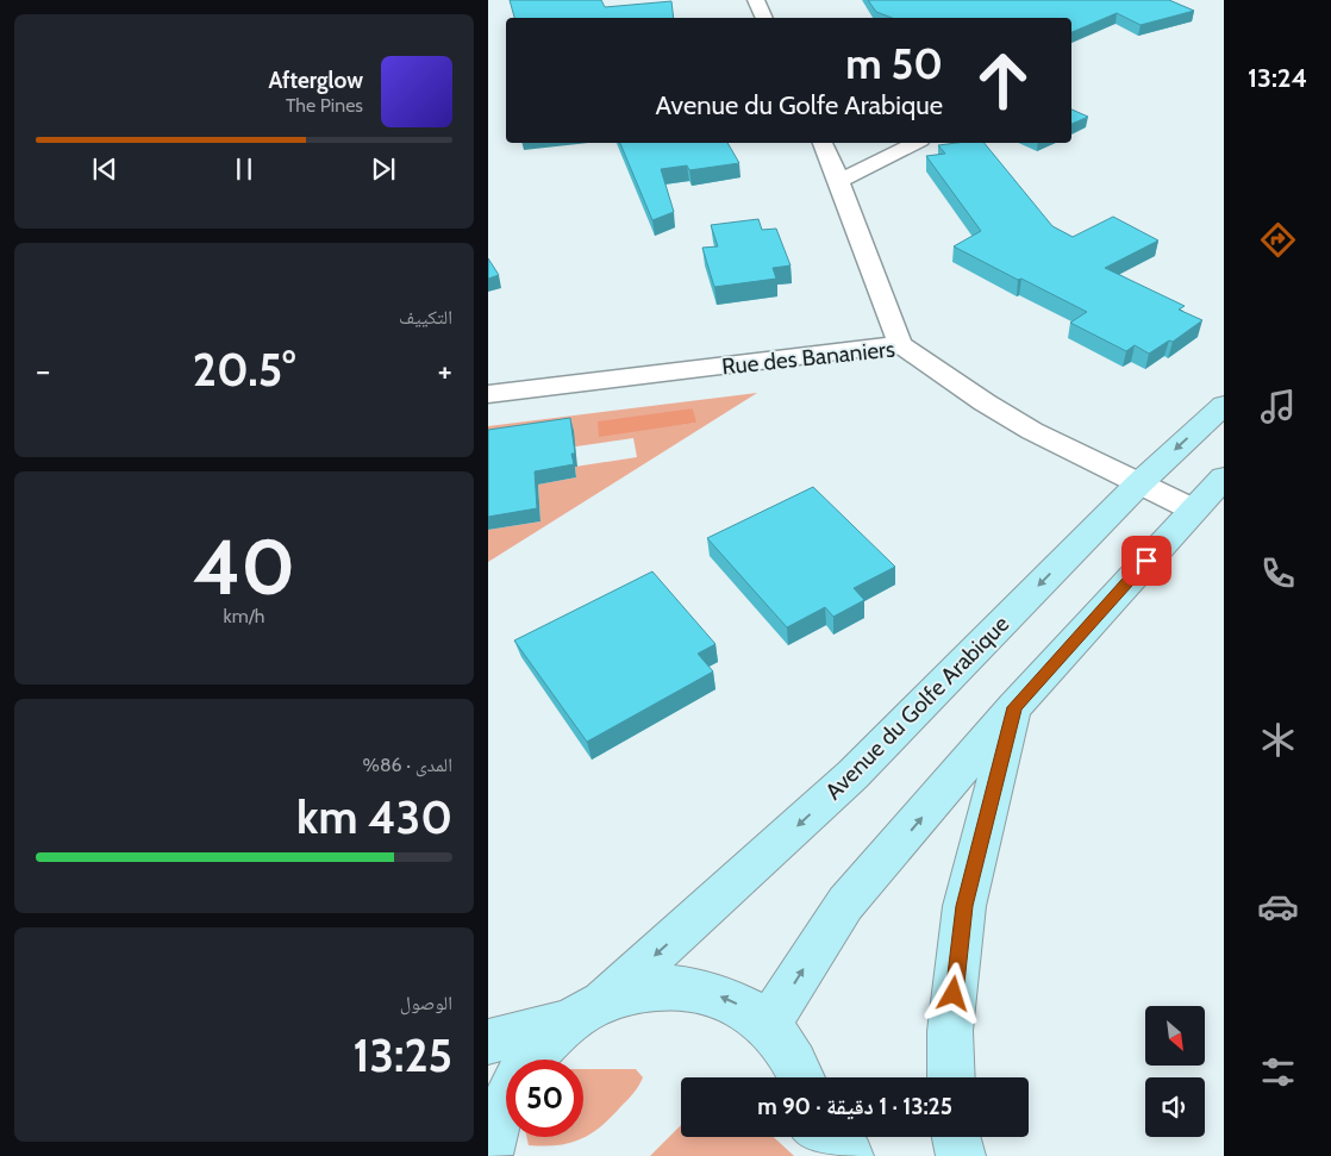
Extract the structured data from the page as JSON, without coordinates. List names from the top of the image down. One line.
{"streets":{"street":["Rue des Bananiers","Avenue du Golfe Arabique"]},"crossings":[["Rue des Bananiers","Avenue du Golfe Arabique"]],"north":"bottom right","page":{"tabs":"13:24","turn":["50 m","Avenue du Golfe Arabique"],"song":["Afterglow","The Pines"],"tile":["التكييف",["40","km/h"],["المدى · 86%","430 km"],["الوصول","13:25"]],"heat":["−","20.5°","+"],"limit":"50","trip":"13:25 · 1 دقيقة · 90 m"}}
